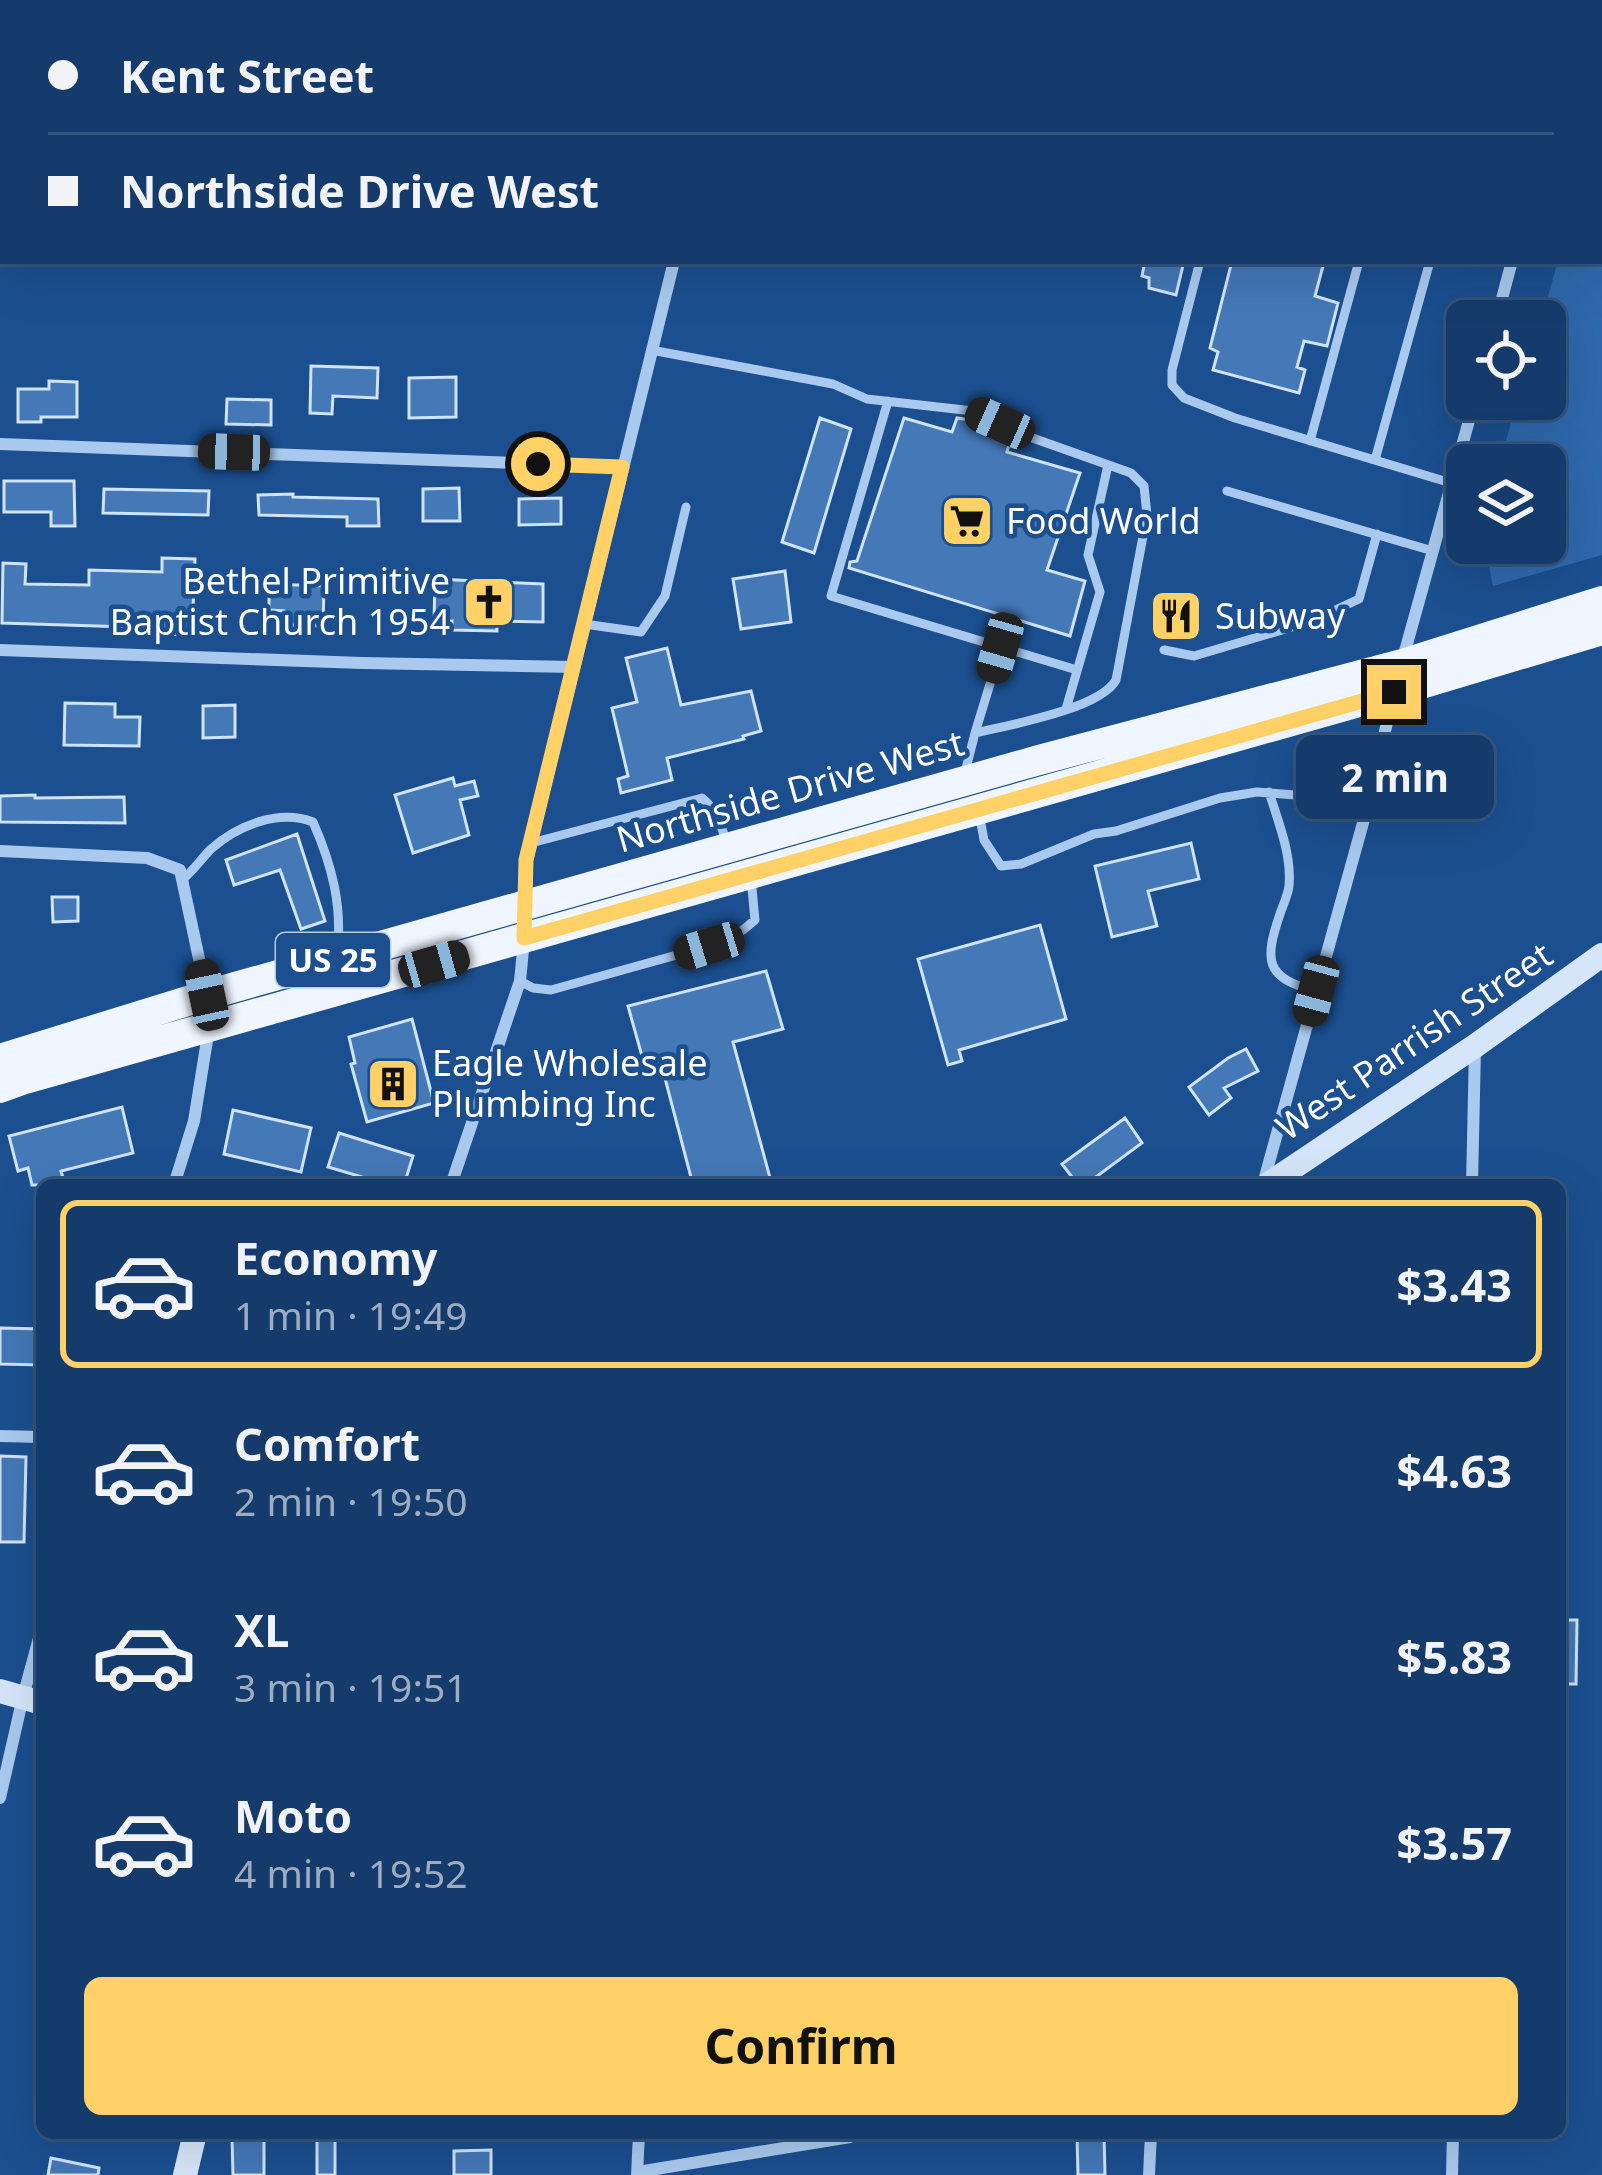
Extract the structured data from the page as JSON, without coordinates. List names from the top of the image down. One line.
{"streets":{"main road":["Northside Drive West","US 25"],"street":["West Parrish Street"]},"places":{"supermarket":["Food World"],"church":["Bethel Primitive Baptist Church 1954"],"restaurant":["Subway"],"building":["Eagle Wholesale Plumbing Inc"]},"page":{"banner":["Kent Street","Northside Drive West"],"bubble":"2 min","list":[{"name":"Economy","note":"1 min · 19:49","value":"$3.43"},{"name":"Comfort","note":"2 min · 19:50","value":"$4.63"},{"name":"XL","note":"3 min · 19:51","value":"$5.83"},{"name":"Moto","note":"4 min · 19:52","value":"$3.57"}],"buttons":"Confirm"}}
